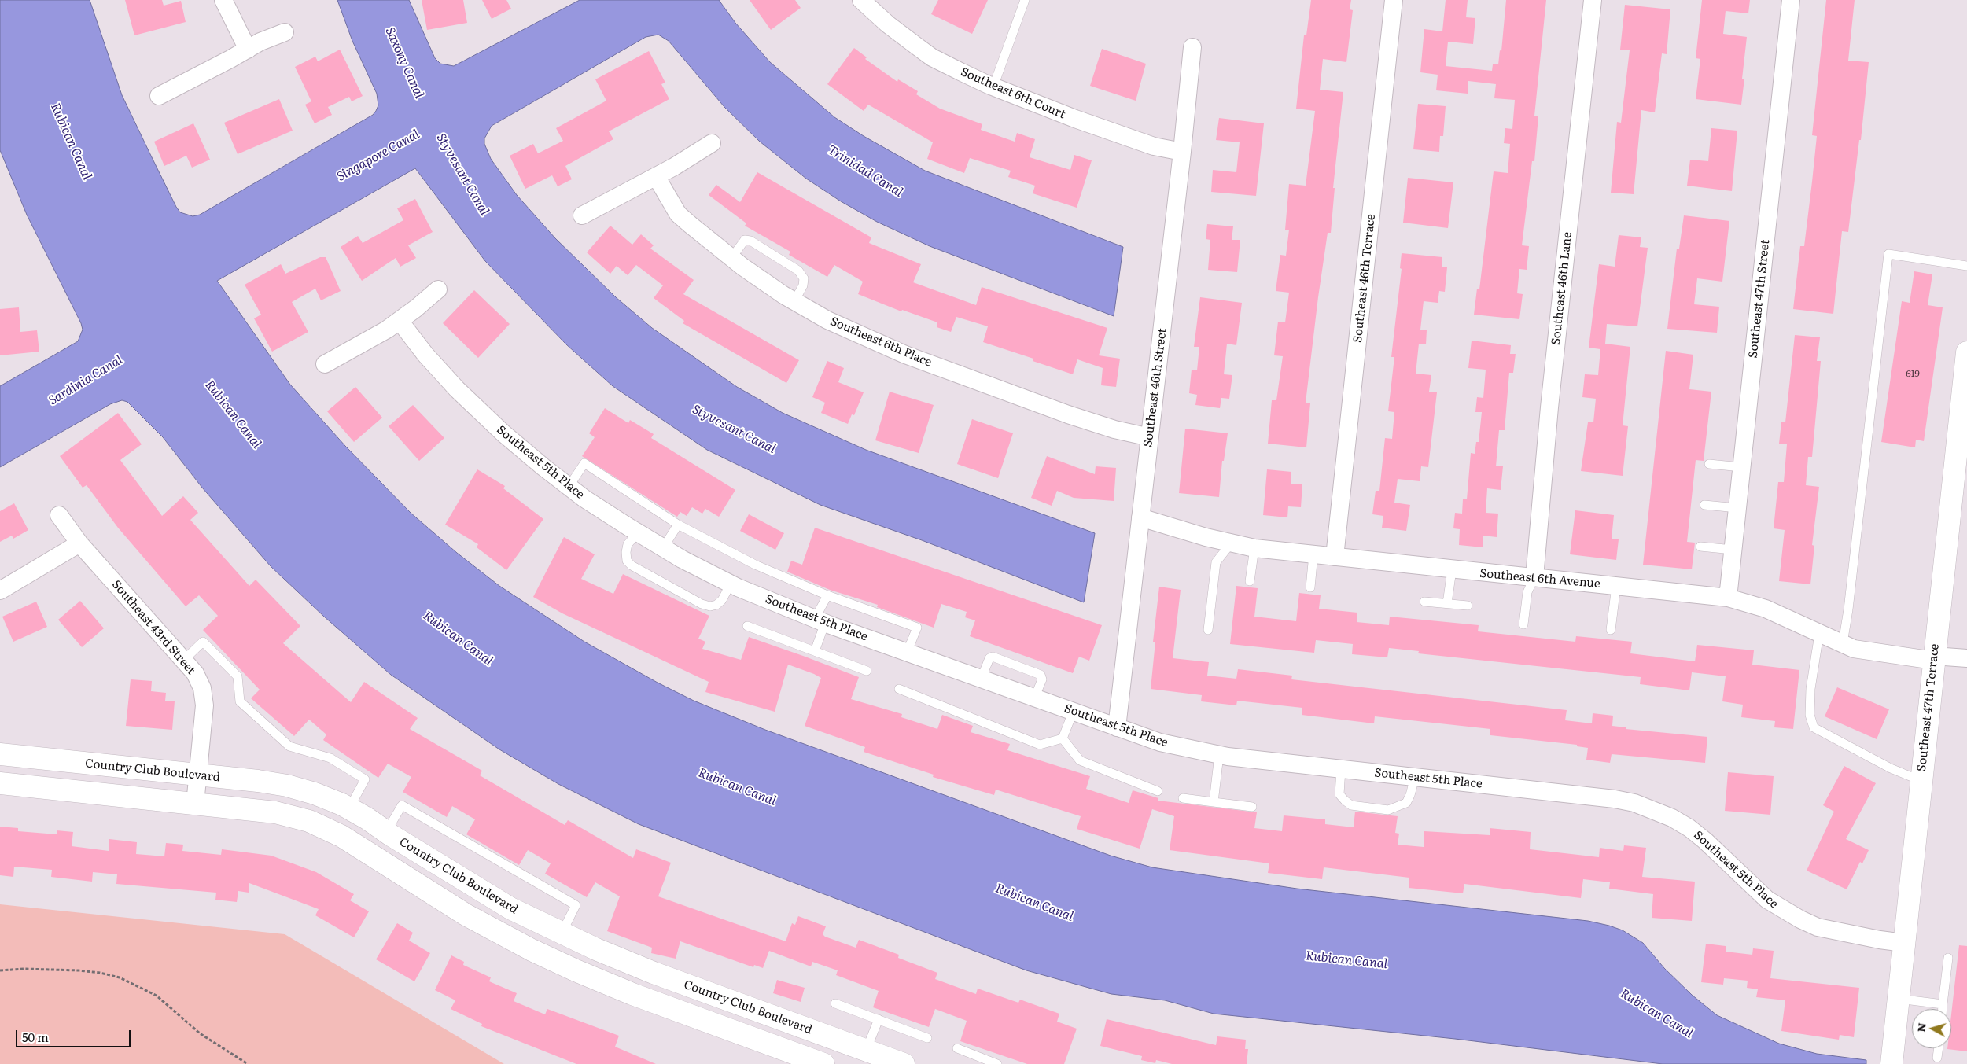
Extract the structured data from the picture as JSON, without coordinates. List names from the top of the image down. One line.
{"streets":{"main road":["Southeast 47th Terrace","Country Club Boulevard"],"street":["Southeast 6th Court","Southeast 46th Terrace","Southeast 46th Lane","Southeast 47th Street","Southeast 6th Place","Southeast 46th Street","Southeast 5th Place","Southeast 6th Avenue","Southeast 43rd Street"]},"crossings":[["Southeast 6th Court","Southeast 46th Street"],["Southeast 46th Terrace","Southeast 6th Avenue"],["Southeast 46th Lane","Southeast 6th Avenue"],["Southeast 47th Street","Southeast 6th Avenue"],["Southeast 6th Place","Southeast 46th Street"],["Southeast 46th Street","Southeast 5th Place"],["Southeast 46th Street","Southeast 6th Avenue"],["Southeast 5th Place","Southeast 47th Terrace"],["Southeast 6th Avenue","Southeast 47th Terrace"],["Southeast 43rd Street","Country Club Boulevard"]],"water":["Saxony Canal","Rubican Canal","Singapore Canal","Trinidad Canal","Styvesant Canal","Sardinia Canal"],"house_numbers":["619"],"scale_bar":"50 m","north":"left"}
